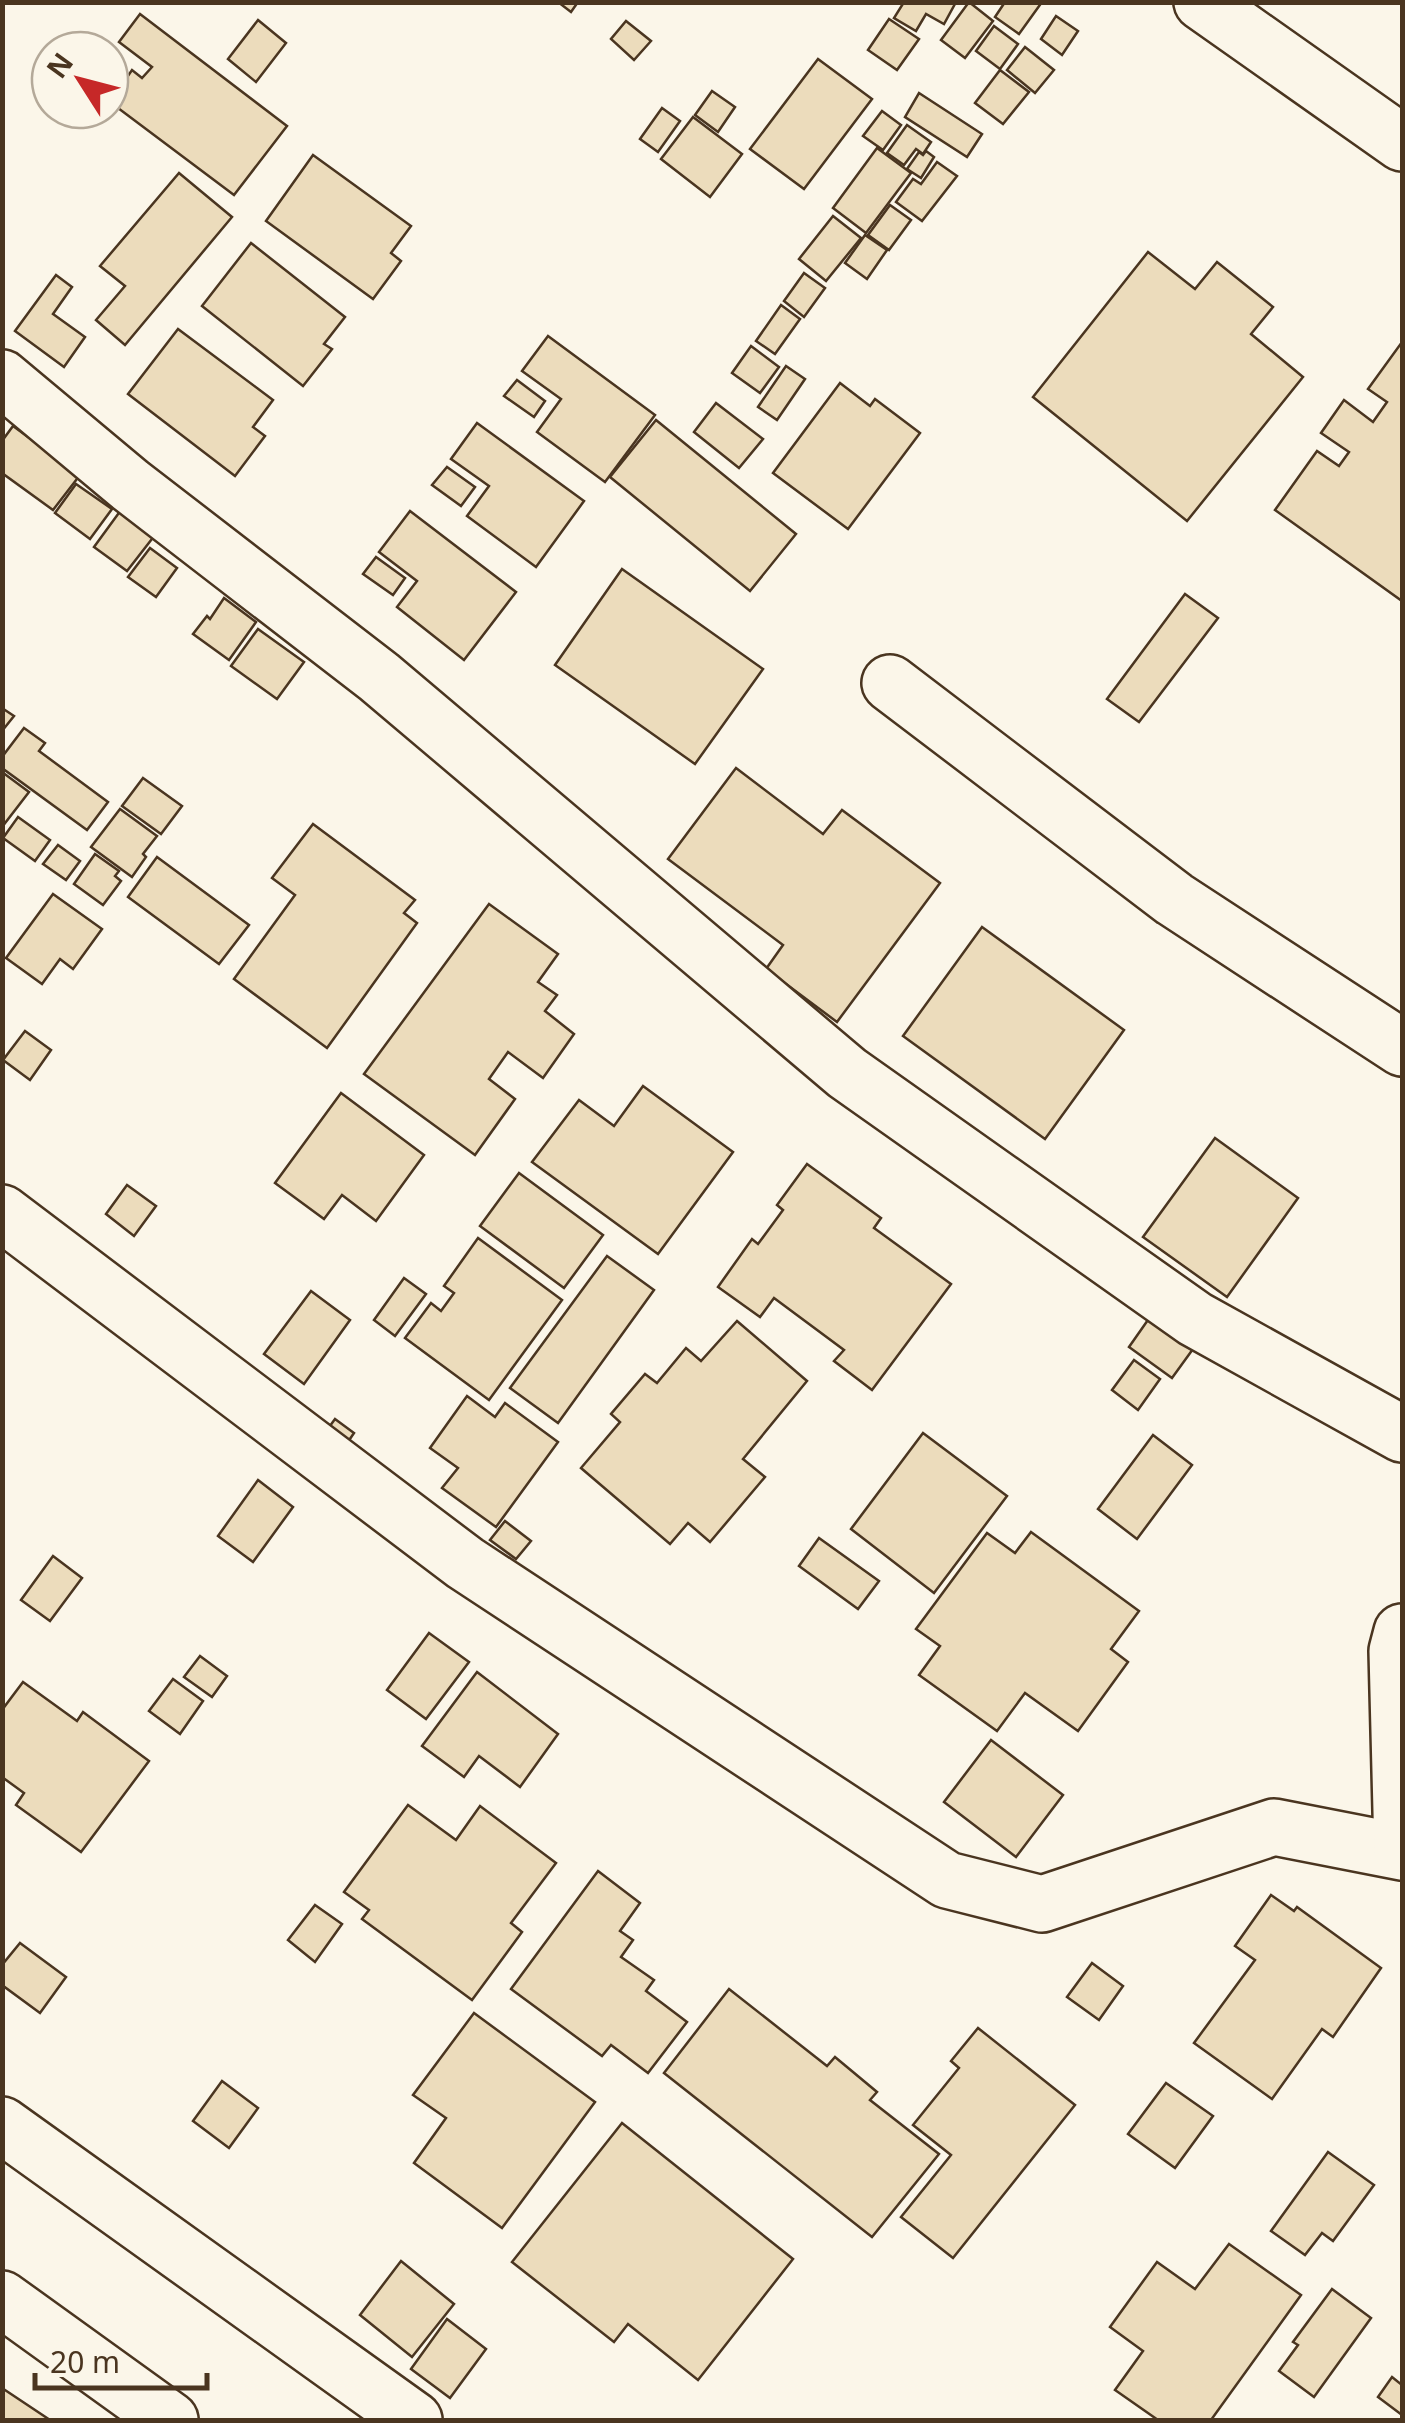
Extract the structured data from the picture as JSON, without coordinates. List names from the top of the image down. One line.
{"scale_bar":"20 m","north":"top left"}
